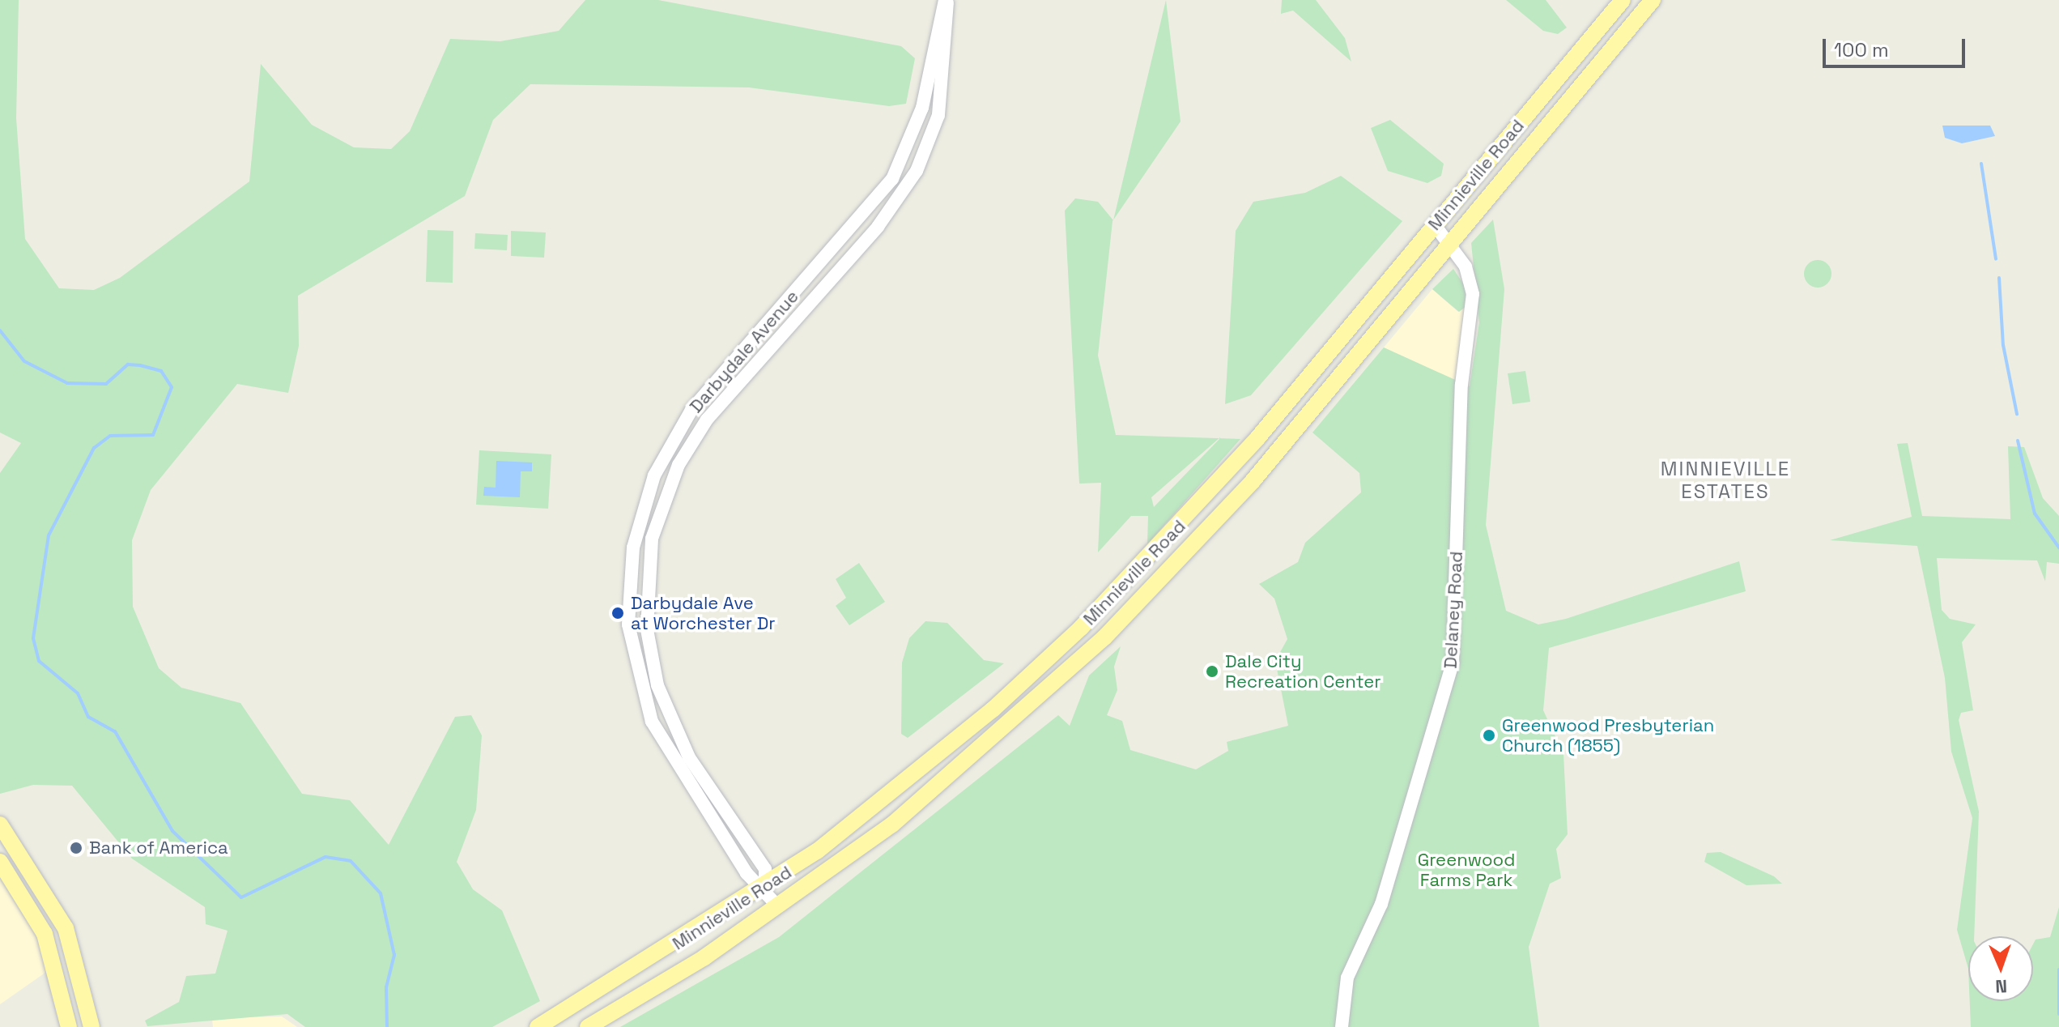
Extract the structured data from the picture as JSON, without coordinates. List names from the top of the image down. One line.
{"streets":{"main road":["Minnieville Road"],"street":["Darbydale Avenue","Delaney Road"]},"crossings":[["Minnieville Road","Darbydale Avenue"],["Minnieville Road","Delaney Road"]],"districts":["MINNIEVILLE ESTATES"],"parks":["Greenwood Farms Park"],"places":["Darbydale Ave at Worchester Dr","Dale City Recreation Center","Greenwood Presbyterian Church (1855)","Bank of America"],"scale_bar":"100 m","north":"bottom"}
